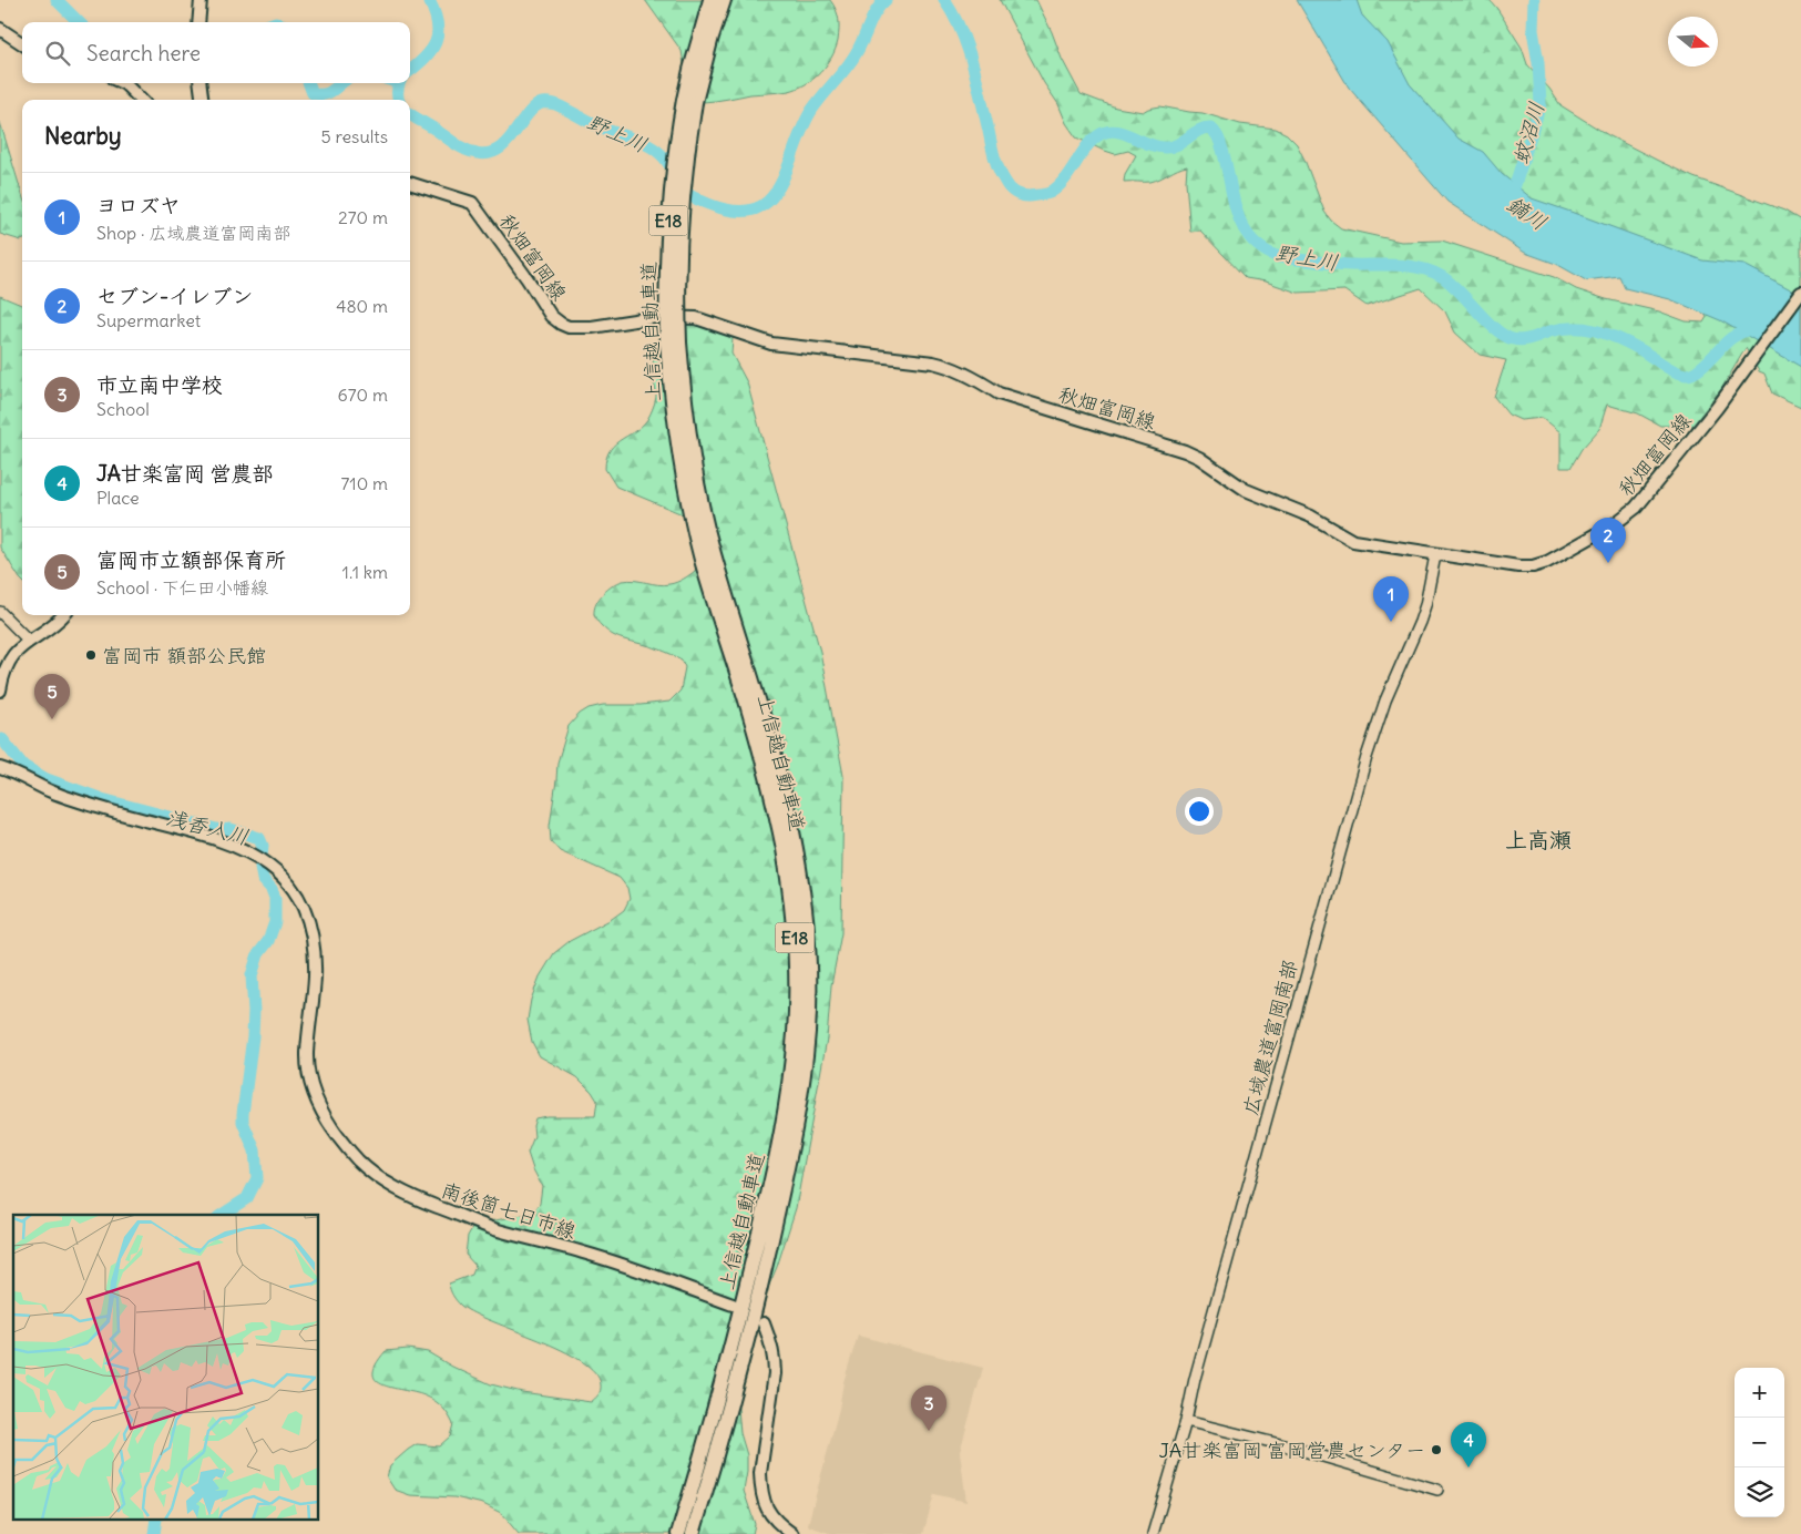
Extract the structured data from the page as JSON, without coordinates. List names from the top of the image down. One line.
{"streets":{"highway":["E18","上信越自動車道"],"main road":["秋畑富岡線","南後箇七日市線"],"street":["広域農道富岡南部"]},"crossings":[["秋畑富岡線","広域農道富岡南部"]],"districts":["上高瀬"],"water":["野上川","蚊沼川","鏑川","浅香入川"],"places":["富岡市 額部公民館","JA甘楽富岡 富岡営農センター"],"north":"right","page":{"search":"Search here","heading":["Nearby","5 results"],"list":[{"mark":"1","name":"ヨロズヤ","note":"Shop · 広域農道富岡南部","value":"270 m"},{"mark":"2","name":"セブン-イレブン","note":"Supermarket","value":"480 m"},{"mark":"3","name":"市立南中学校","note":"School","value":"670 m"},{"mark":"4","name":"JA甘楽富岡 営農部","note":"Place","value":"710 m"},{"mark":"5","name":"富岡市立額部保育所","note":"School · 下仁田小幡線","value":"1.1 km"}],"pins":["2","1","5","3","4"],"map_buttons":["+","−"]}}
